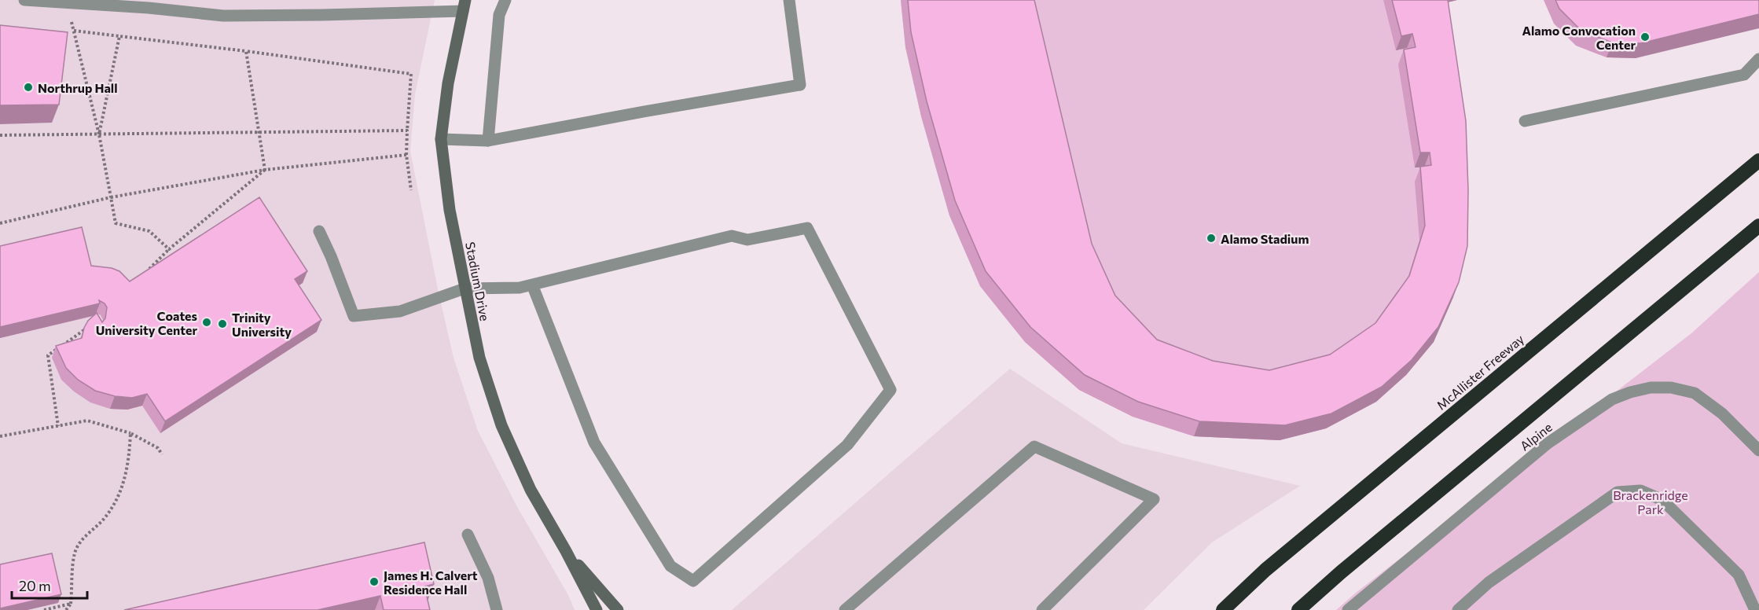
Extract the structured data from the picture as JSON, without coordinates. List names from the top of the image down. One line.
{"streets":{"highway":["McAllister Freeway"],"main road":["Stadium Drive"],"street":["Alpine"]},"parks":["Brackenridge Park"],"places":["Alamo Convocation Center","Northrup Hall","Alamo Stadium","Coates University Center","Trinity University","James H. Calvert Residence Hall"],"scale_bar":"20 m"}
